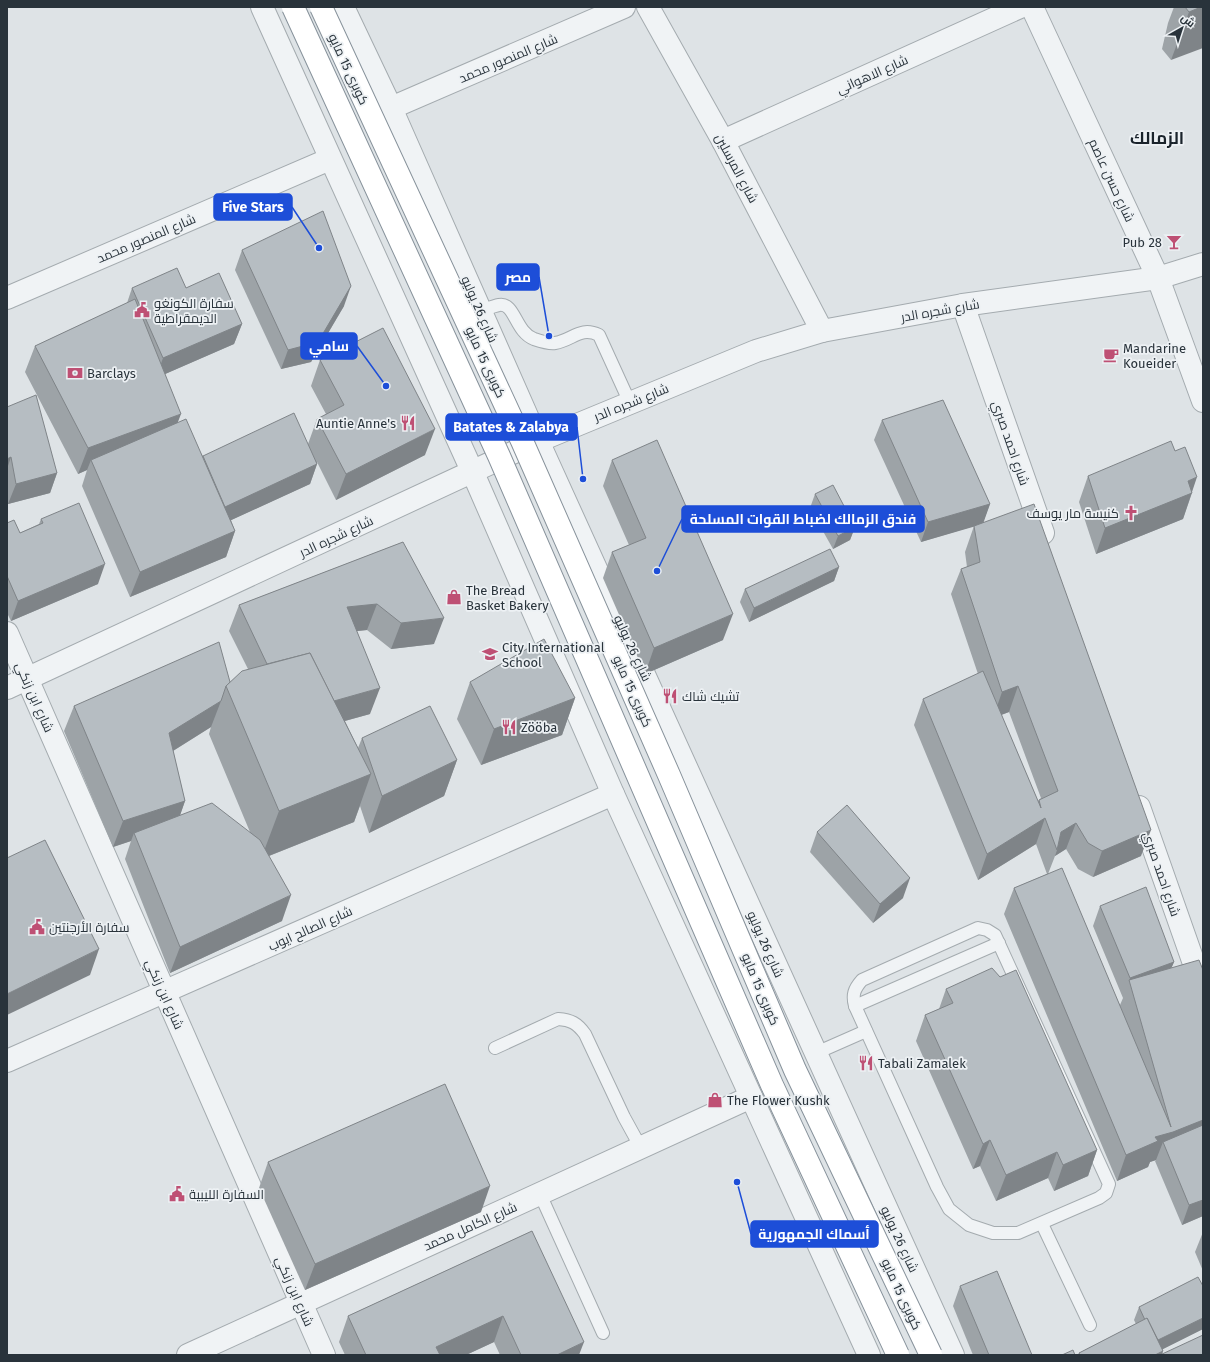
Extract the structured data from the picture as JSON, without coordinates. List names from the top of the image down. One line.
{"streets":{"highway":["كوبرى 15 مايو"],"street":["شارع المنصور محمد","شارع الاهواني","شارع المرسلين","شارع حسن عاصم","شارع 26 يوليو","شارع شجره الدر","شارع احمد صبري","شارع ابن زنكي","شارع الصالح ايوب","شارع الكامل محمد"]},"crossings":[["شارع المنصور محمد","شارع 26 يوليو"],["شارع الاهواني","شارع المرسلين"],["شارع المرسلين","شارع شجره الدر"],["شارع حسن عاصم","شارع شجره الدر"],["شارع 26 يوليو","شارع شجره الدر"],["شارع شجره الدر","شارع احمد صبري"],["شارع شجره الدر","شارع ابن زنكي"],["شارع ابن زنكي","شارع الصالح ايوب"],["شارع ابن زنكي","شارع الكامل محمد"]],"districts":["الزمالك"],"places":{"bar":["Pub 28"],"other":["Five Stars","مصر","سامي","Batates & Zalabya","فندق الزمالك لضباط القوات المسلحة","أسماك الجمهورية"],"public building":["سفارة الكونغو الديمقراطية","سفارة الأرجنتين","السفارة الليبية"],"cafe":["Mandarine Koueider"],"bank":["Barclays"],"restaurant":["Auntie Anne's","تشيك شاك","Zööba","Tabali Zamalek"],"church":["كنيسة مار يوسف"],"shop":["The Bread Basket Bakery","The Flower Kushk"],"school or university":["City International School"]},"north":"top right"}
